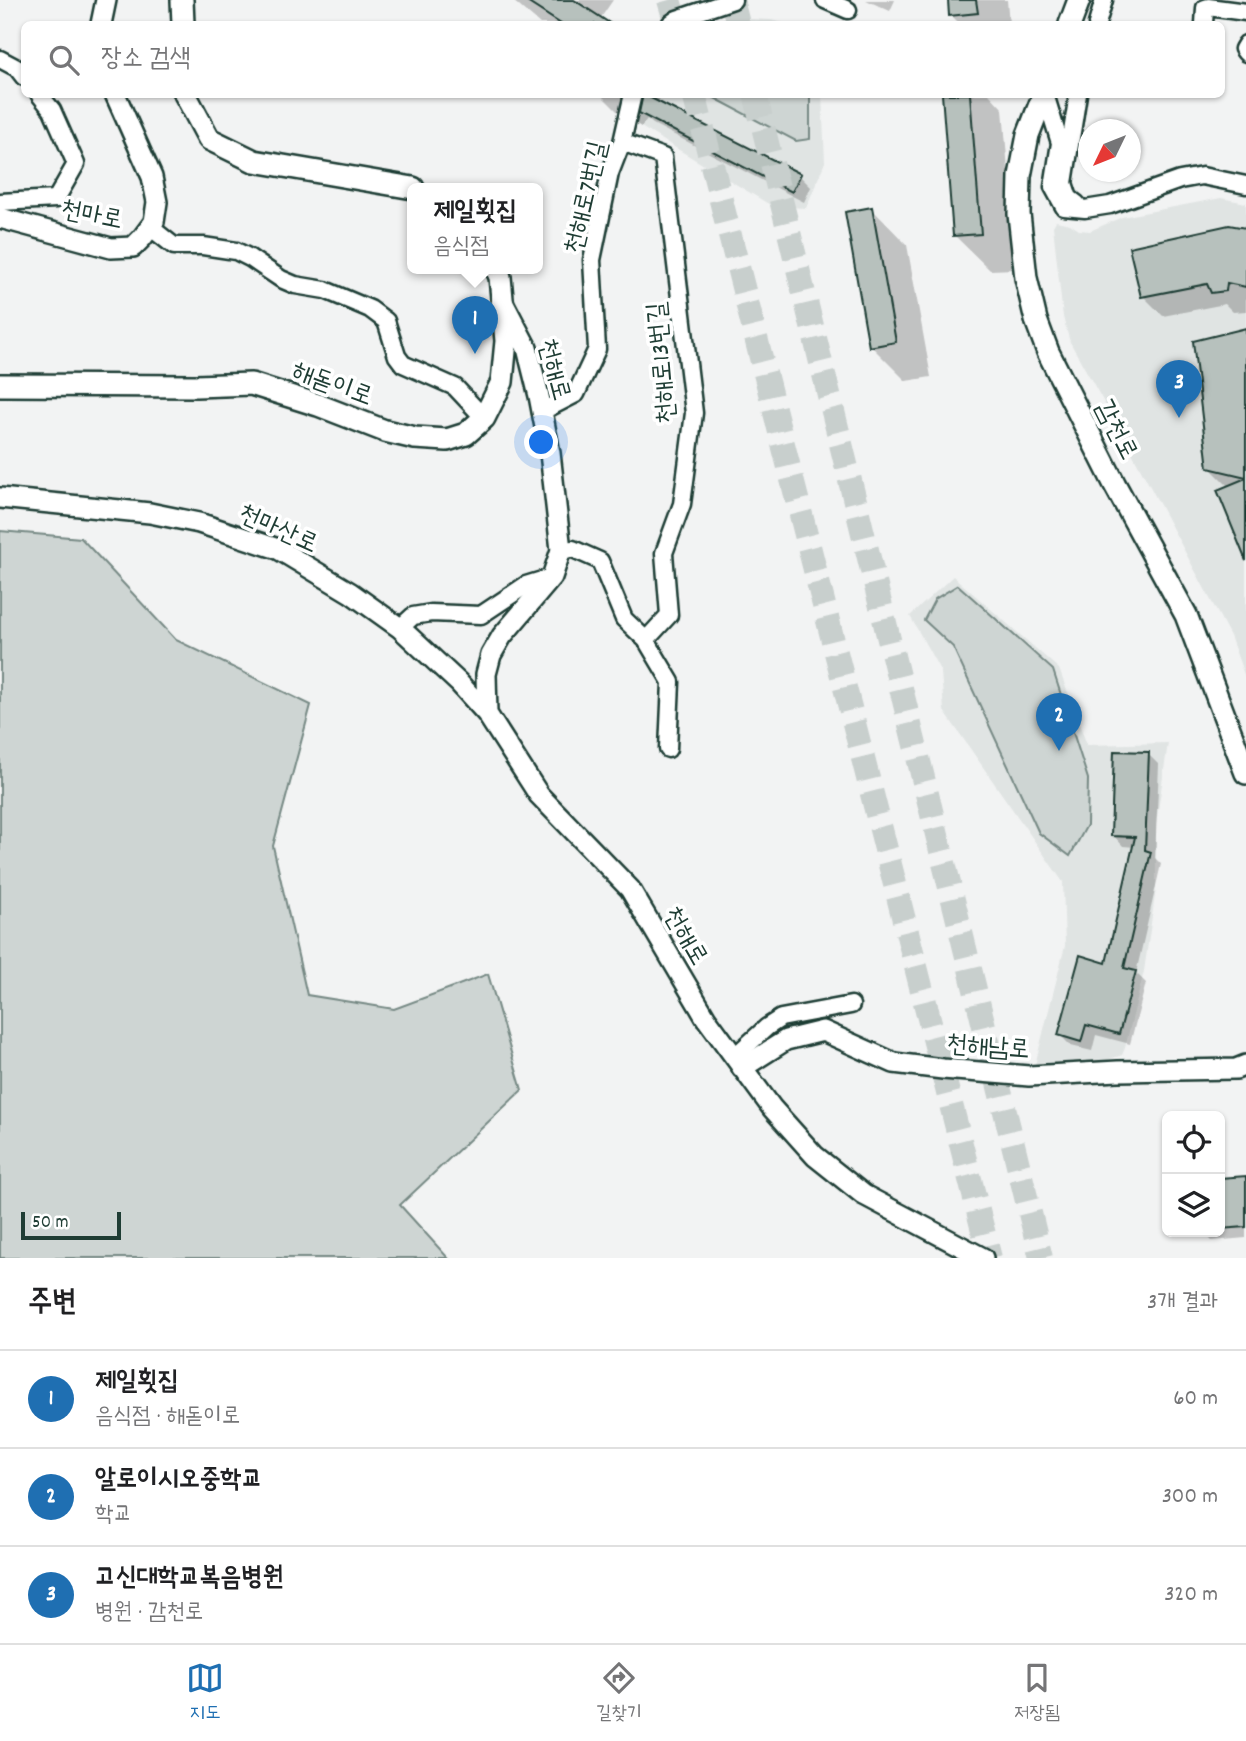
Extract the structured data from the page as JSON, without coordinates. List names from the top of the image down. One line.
{"streets":{"main road":["해돋이로","감천로"],"street":["천해로7번길","천마로","천해로13번길","천해로","천마산로","천해남로"]},"crossings":[["천해로7번길","천해로13번길"],["천해로7번길","천해로"],["천해로","해돋이로"],["천해로","천마산로"],["천해로","천해남로"]],"scale_bar":"50 m","north":"bottom left","page":{"search":"장소 검색","popup":["제일횟집","음식점"],"pins":["1","3","2"],"scale":"50 m","heading":["주변","3개 결과"],"list":[{"mark":"1","name":"제일횟집","note":"음식점 · 해돋이로","value":"60 m"},{"mark":"2","name":"알로이시오중학교","note":"학교","value":"300 m"},{"mark":"3","name":"고신대학교복음병원","note":"병원 · 감천로","value":"320 m"}],"nav":["지도","길찾기","저장됨"]}}
